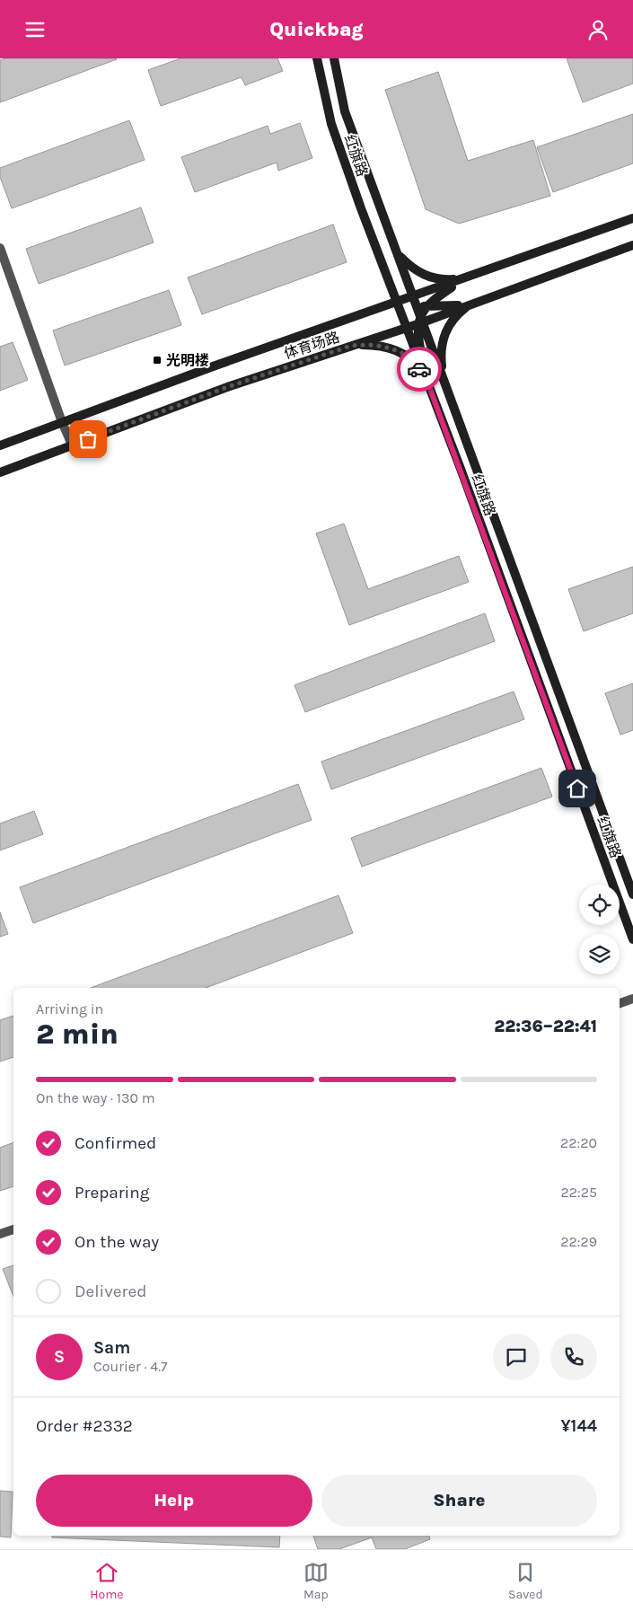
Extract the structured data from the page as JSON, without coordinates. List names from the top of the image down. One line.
{"streets":{"main road":["红旗路","体育场路"]},"crossings":[["红旗路","体育场路"]],"places":{"transit":["光明楼"]},"page":{"header":"Quickbag","heading":["2 min","Arriving in","22:36–22:41"],"panel":["Sam","Courier · 4.7","Order #2332","¥144"],"bar":"On the way · 130 m","list":[["Confirmed","22:20"],["Preparing","22:25"],["On the way","22:29"],"Delivered"],"round":"S","buttons":["Help","Share"],"tabs":["Home","Map","Saved"]}}
